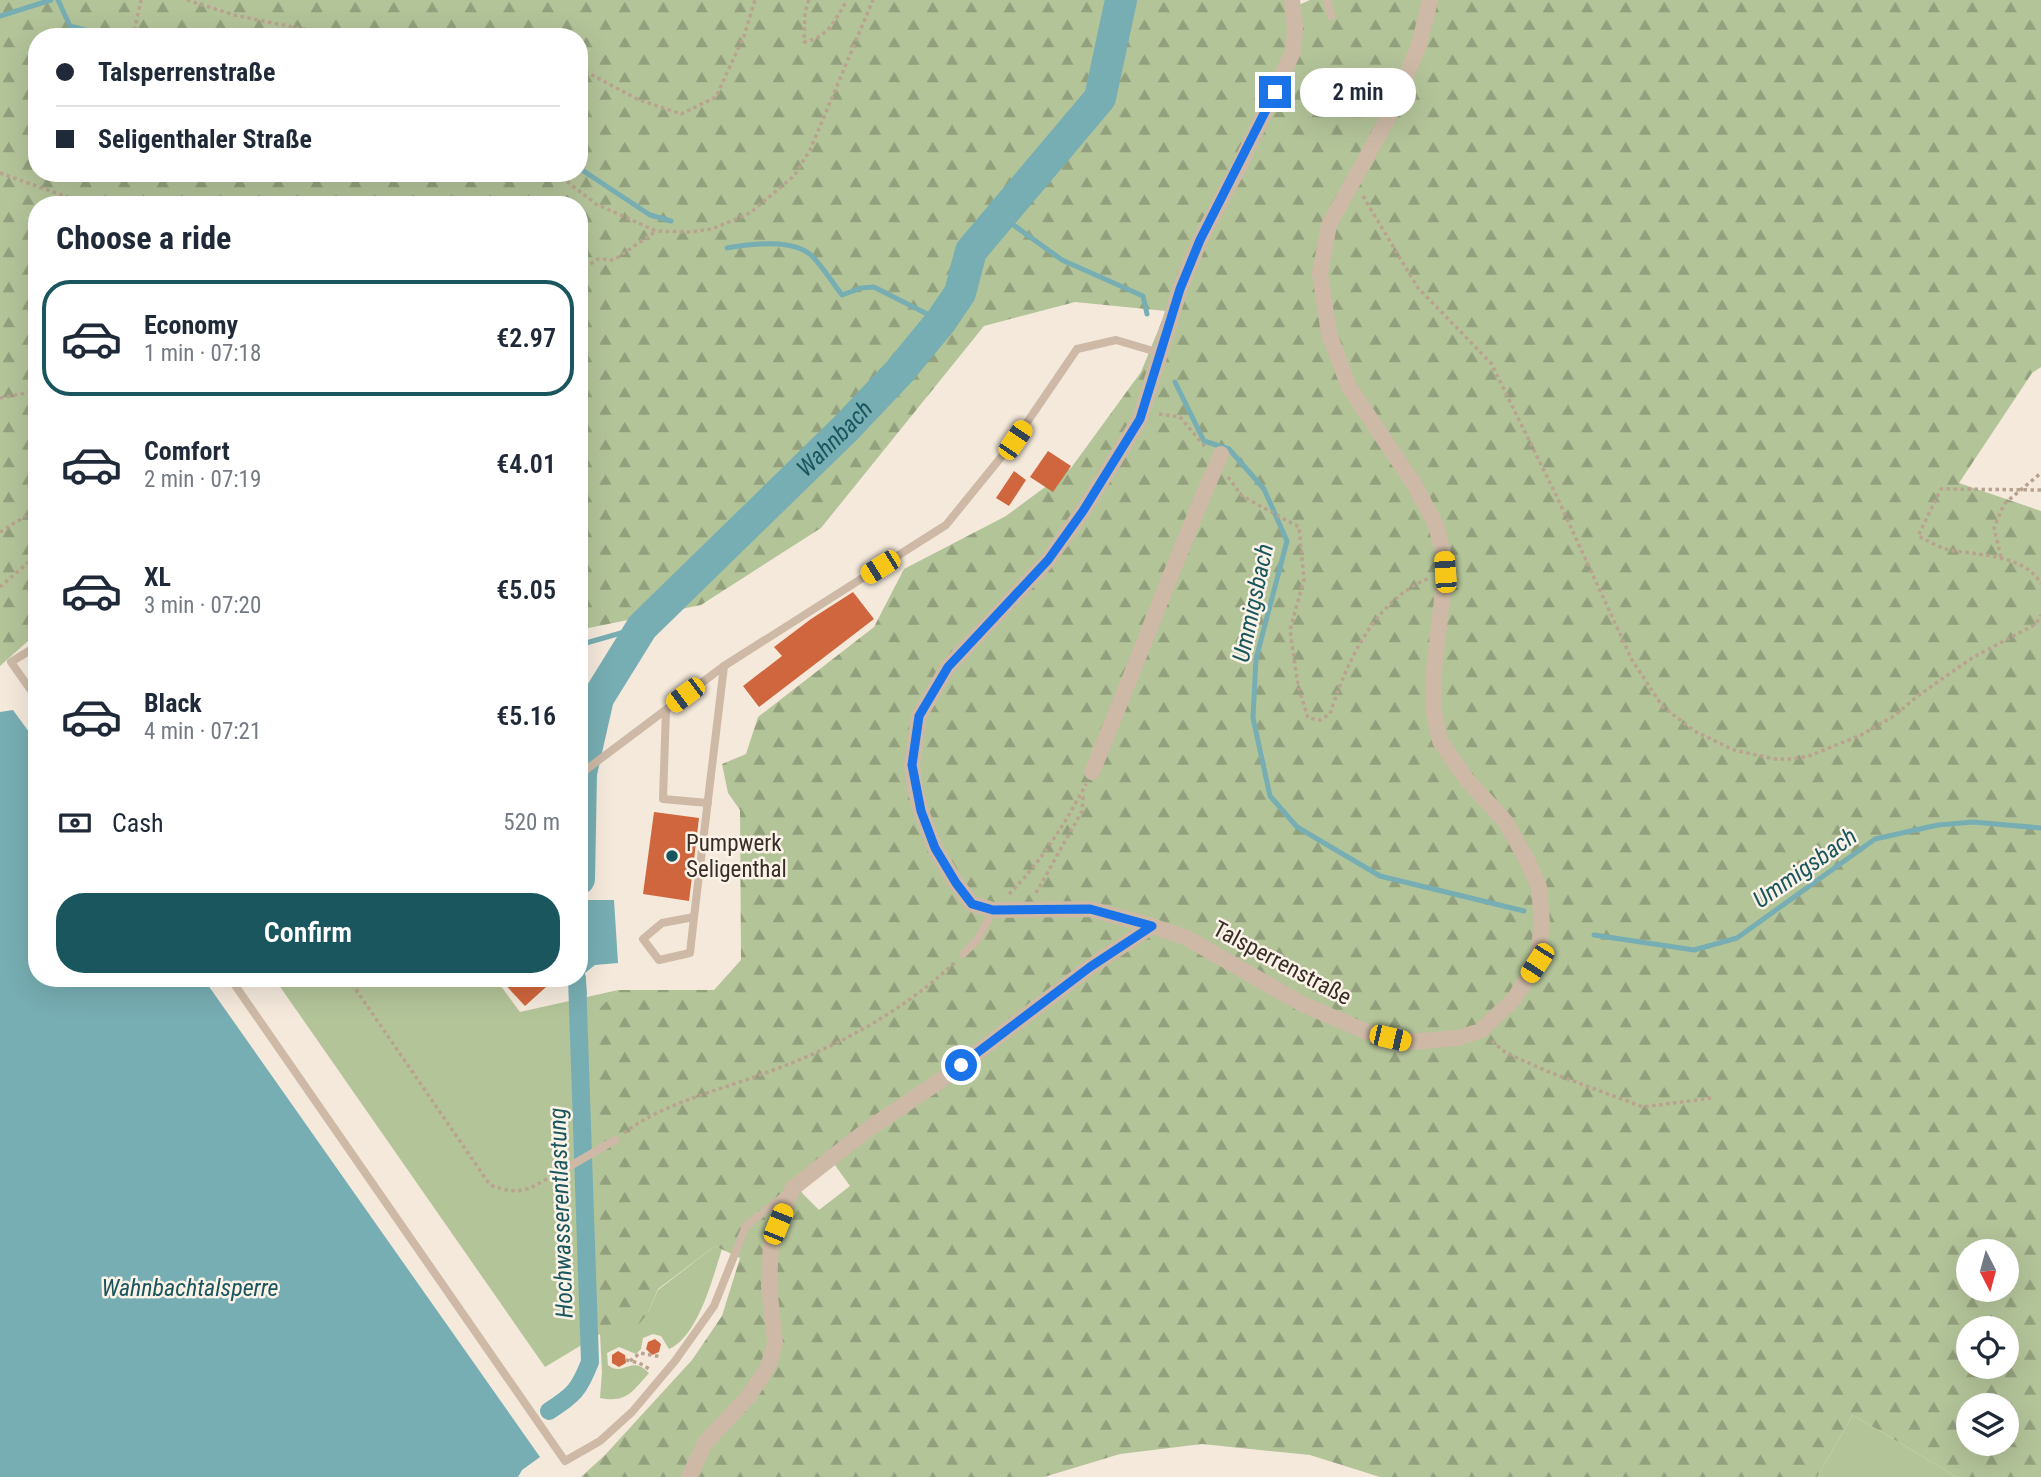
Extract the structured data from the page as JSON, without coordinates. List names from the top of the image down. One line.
{"streets":{"street":["Talsperrenstraße"]},"water":["Wahnbach","Ummigsbach","Hochwasserentlastung","Wahnbachtalsperre"],"places":["Pumpwerk Seligenthal"],"north":"bottom","page":{"banner":["Talsperrenstraße","Seligenthaler Straße"],"bubble":"2 min","heading":"Choose a ride","list":[{"name":"Economy","note":"1 min · 07:18","value":"€2.97"},{"name":"Comfort","note":"2 min · 07:19","value":"€4.01"},{"name":"XL","note":"3 min · 07:20","value":"€5.05"},{"name":"Black","note":"4 min · 07:21","value":"€5.16"}],"pay":["Cash","520 m"],"buttons":"Confirm"}}
